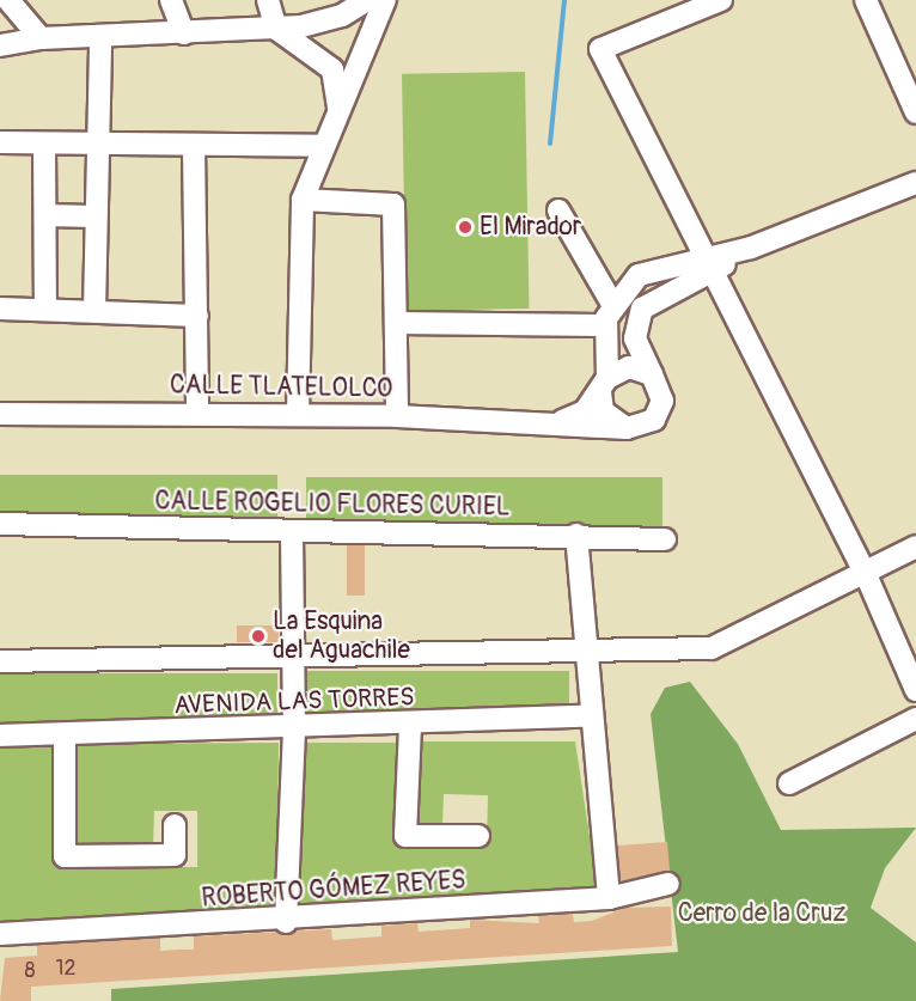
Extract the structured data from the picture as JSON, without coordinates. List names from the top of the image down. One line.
{"streets":{"street":["CALLE TLATELOLCO","CALLE ROGELIO FLORES CURIEL","AVENIDA LAS TORRES","ROBERTO GÓMEZ REYES"]},"parks":["Cerro de la Cruz"],"places":["El Mirador","La Esquina del Aguachile"],"house_numbers":["12","8"]}
